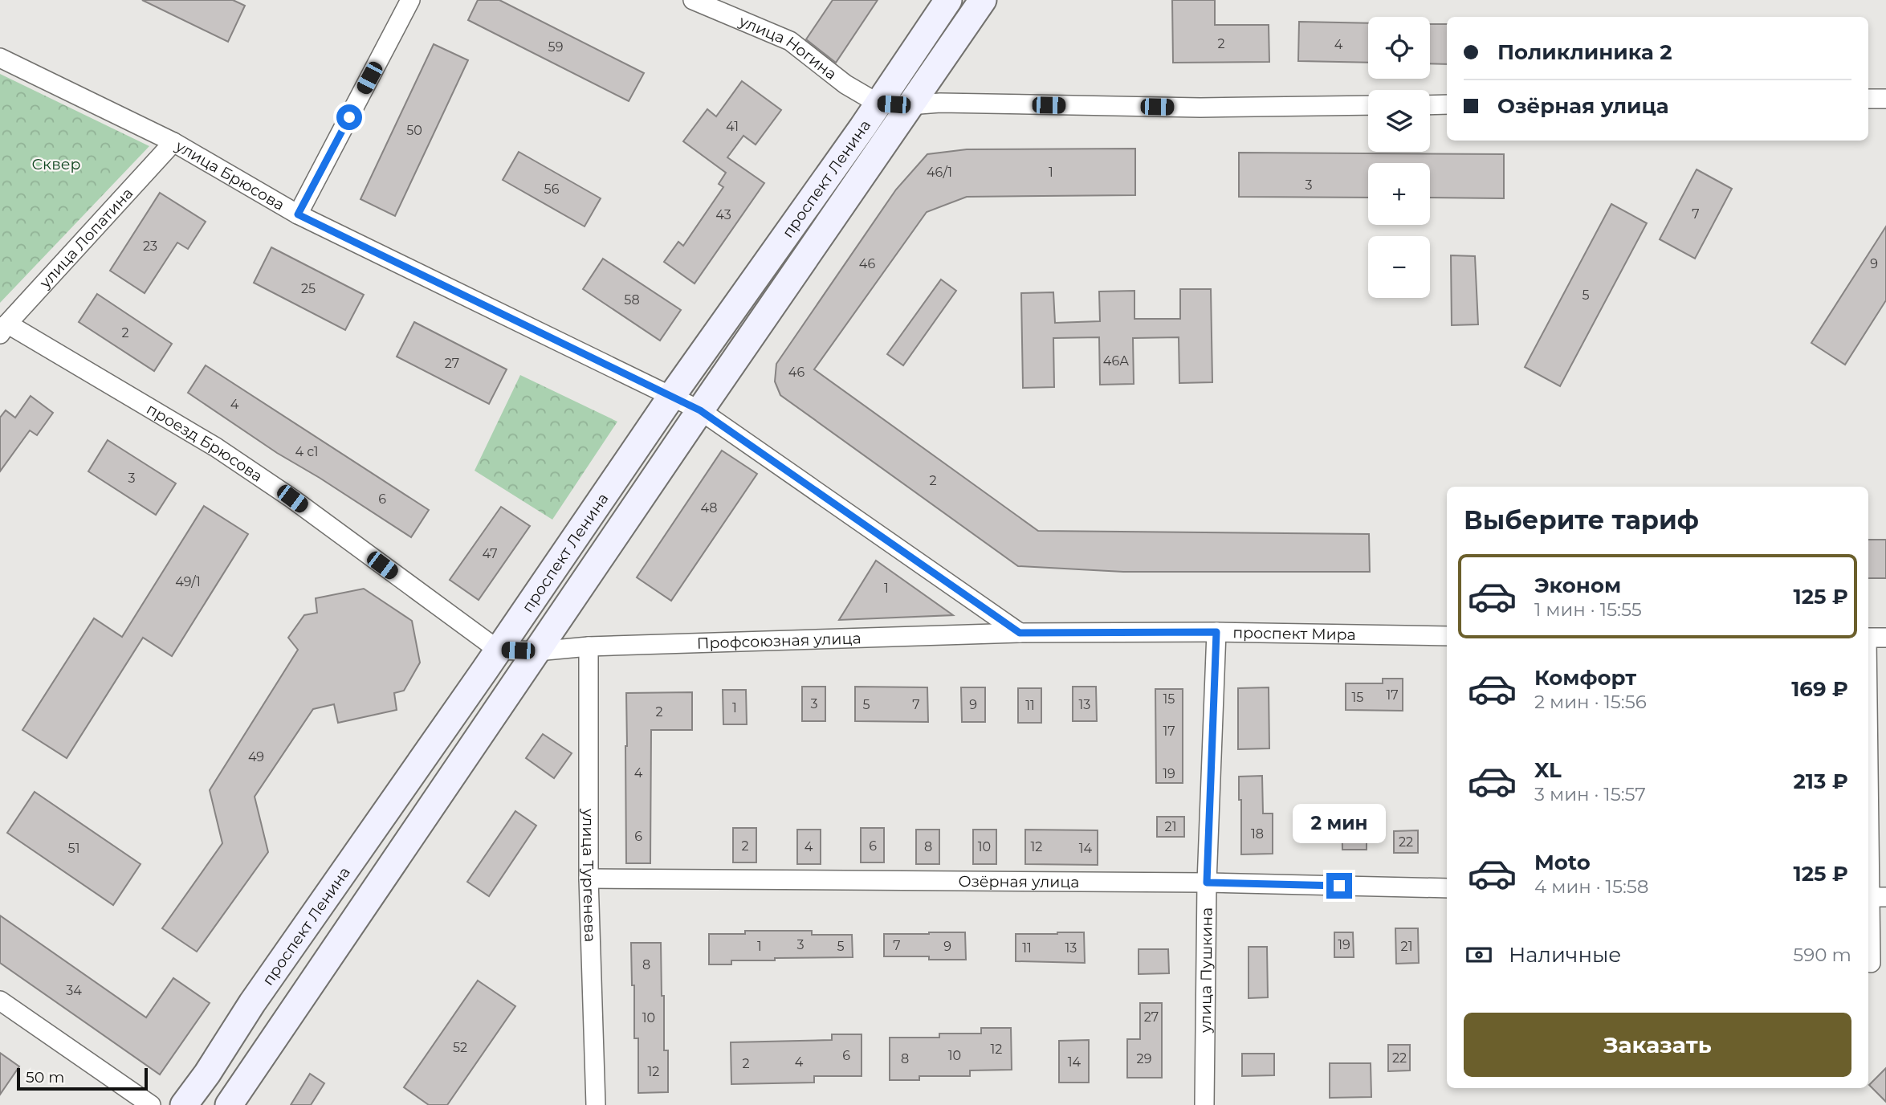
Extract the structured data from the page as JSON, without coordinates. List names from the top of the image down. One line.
{"streets":{"main road":["проспект Ленина"],"street":["улица Ногина","улица Брюсова","улица Лопатина","проезд Брюсова","проспект Мира","Профсоюзная улица","улица Тургенева","Озёрная улица","улица Пушкина"]},"crossings":[["улица Ногина","проспект Ленина"],["улица Брюсова","проспект Ленина"],["улица Брюсова","улица Лопатина"],["проспект Ленина","проезд Брюсова"],["проспект Ленина","Профсоюзная улица"],["улица Лопатина","проезд Брюсова"],["проспект Мира","Профсоюзная улица"],["проспект Мира","улица Пушкина"],["Профсоюзная улица","улица Тургенева"],["улица Тургенева","Озёрная улица"],["Озёрная улица","улица Пушкина"]],"parks":["Сквер"],"house_numbers":["2","4","59","41","50","46/1","1","3","56","7","43","23","46","9","25","5","58","2","46А","27","46","4","4 с1","3","2","6","48","47","49/1","1","17","15","15","3","5","7","9","13","11","1","2","17","49","4","19","21","18","6","22","2","6","4","8","10","12","51","14","3","19","7","1","5","9","21","11","13","8","34","27","10","52","12","6","10","22","8","29","4","14","2","12"],"scale_bar":"50 m","page":{"map_buttons":["+","−"],"banner":["Поликлиника 2","Озёрная улица"],"heading":"Выберите тариф","list":[{"name":"Эконом","note":"1 мин · 15:55","value":"125 ₽"},{"name":"Комфорт","note":"2 мин · 15:56","value":"169 ₽"},{"name":"XL","note":"3 мин · 15:57","value":"213 ₽"},{"name":"Moto","note":"4 мин · 15:58","value":"125 ₽"}],"bubble":"2 мин","pay":["Наличные","590 m"],"buttons":"Заказать","scale":"50 m"}}
